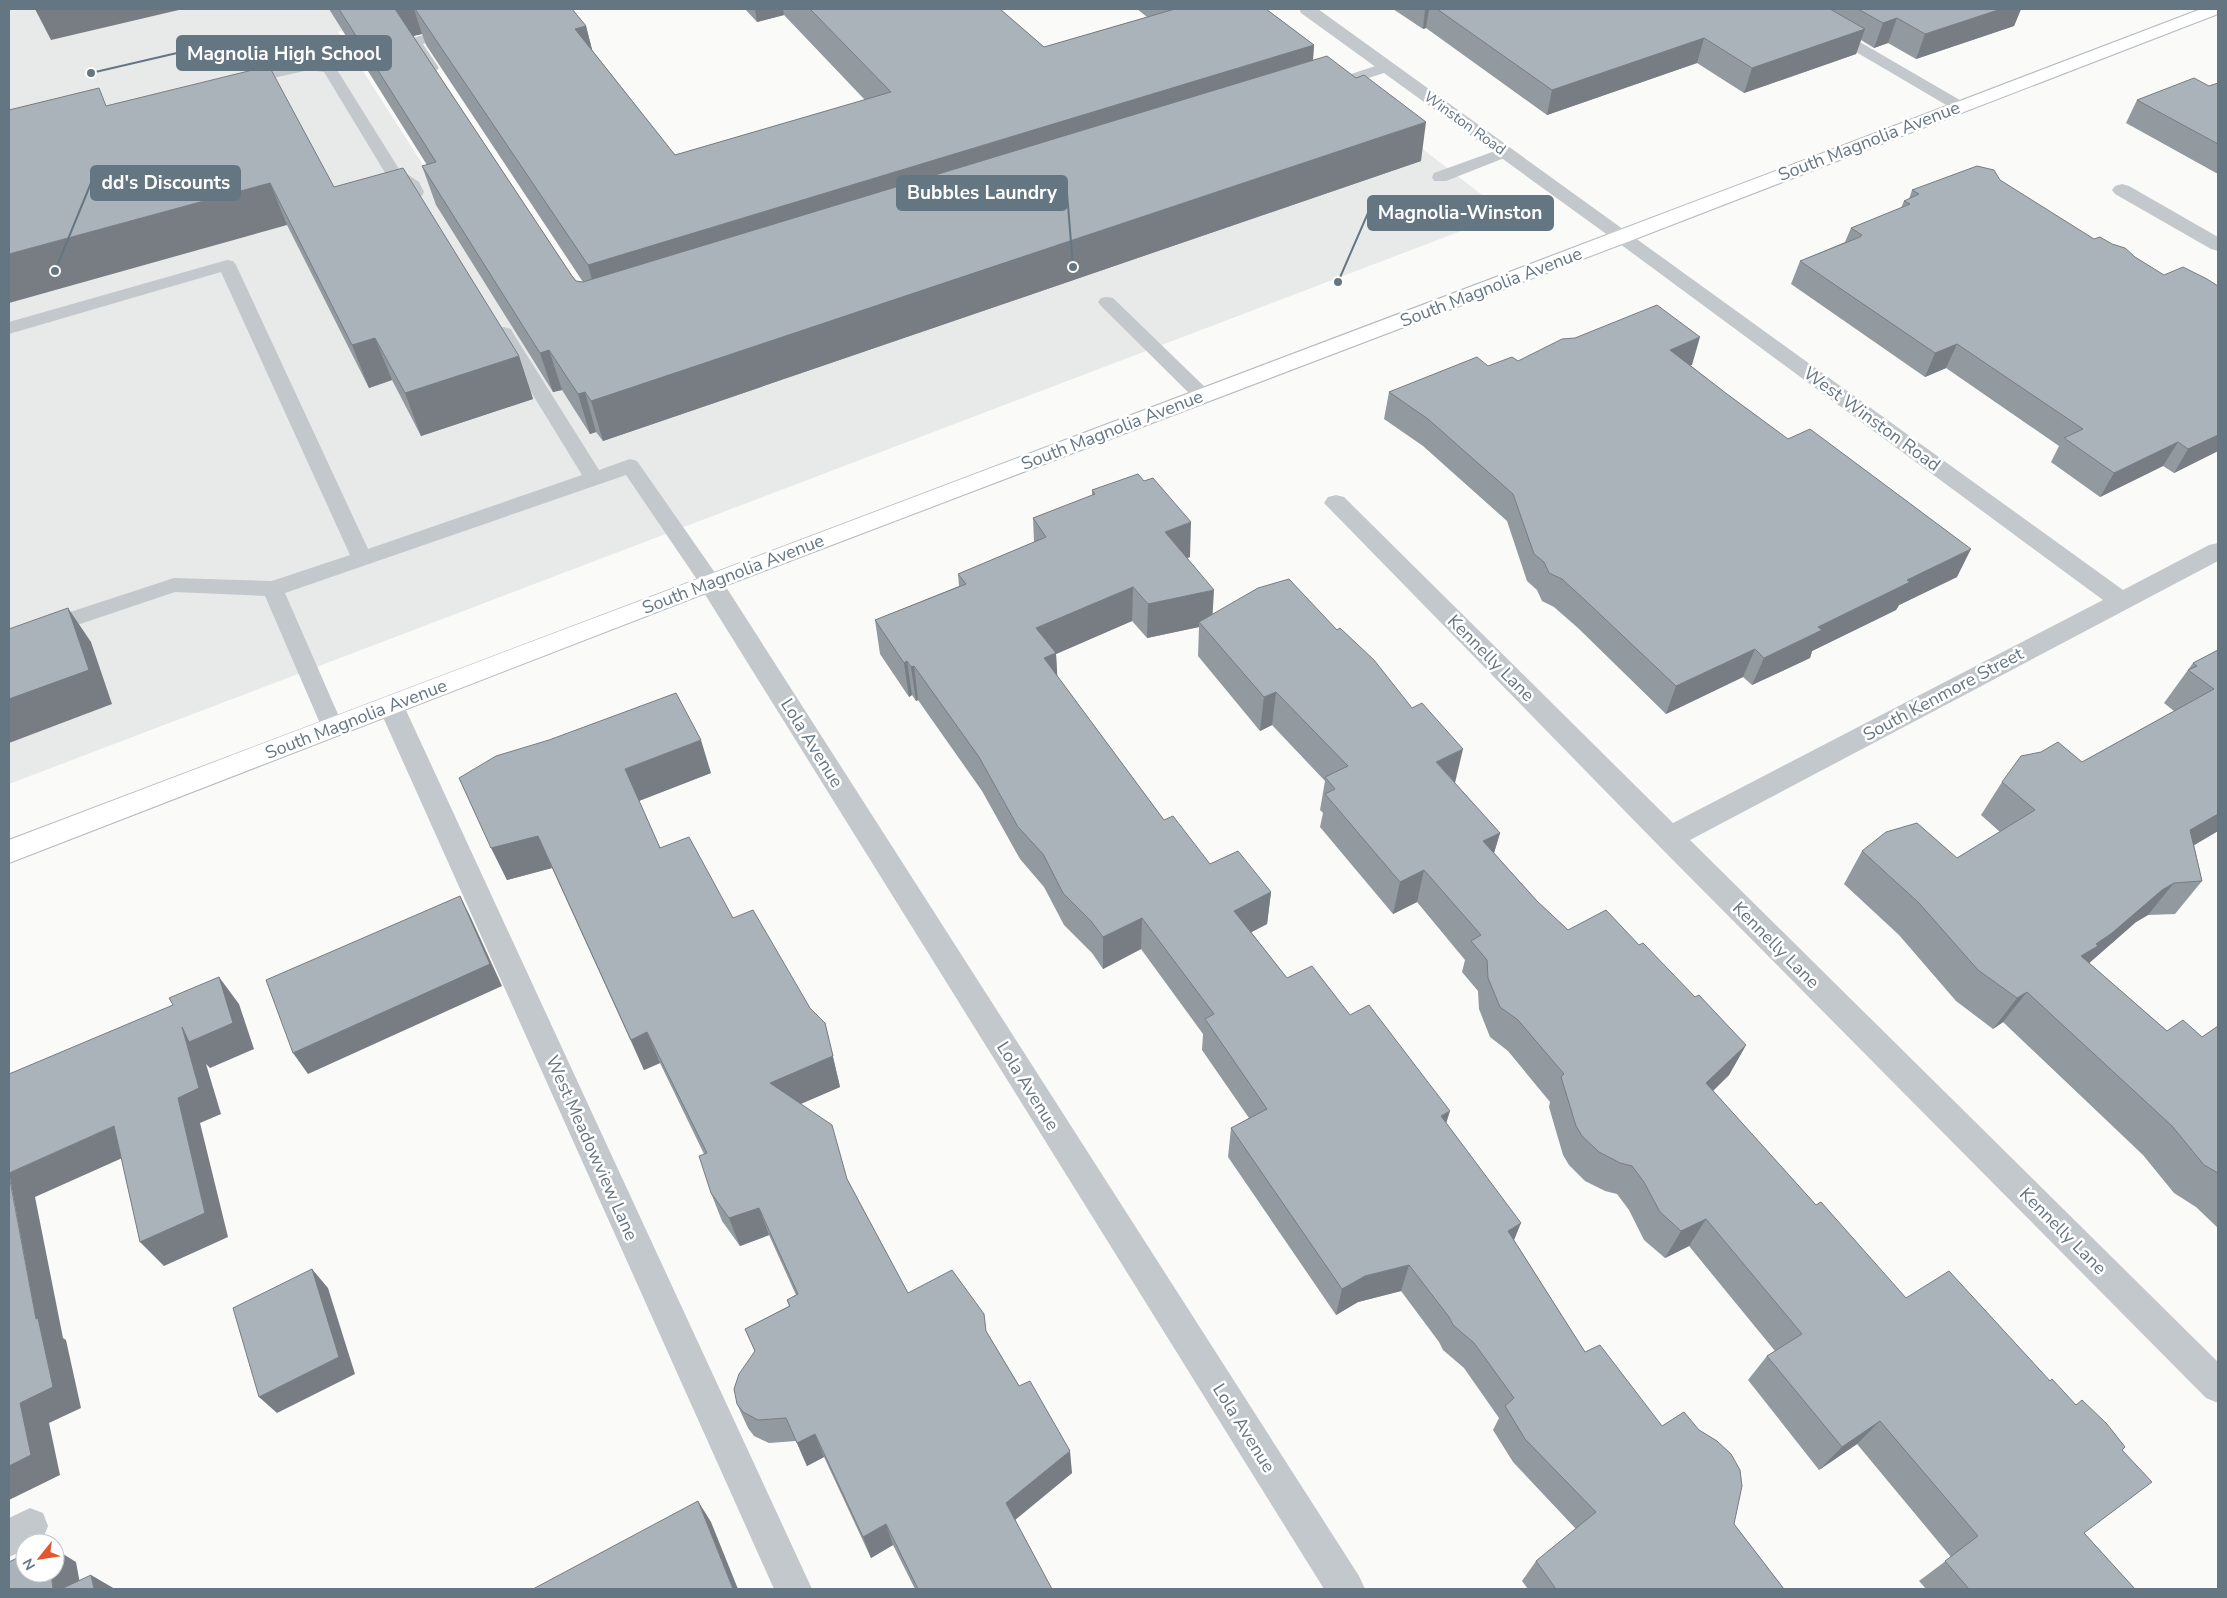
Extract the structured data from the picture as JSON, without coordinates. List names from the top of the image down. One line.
{"streets":{"main road":["South Magnolia Avenue"],"street":["Winston Road","West Winston Road","Kennelly Lane","South Kenmore Street","Lola Avenue","West Meadowview Lane"]},"crossings":[["Winston Road","South Magnolia Avenue"],["Winston Road","West Winston Road"],["South Magnolia Avenue","West Winston Road"],["South Magnolia Avenue","Lola Avenue"],["South Magnolia Avenue","West Meadowview Lane"],["West Winston Road","South Kenmore Street"],["Kennelly Lane","South Kenmore Street"]],"places":["Magnolia High School","Bubbles Laundry","dd's Discounts","Magnolia-Winston"],"north":"bottom left"}
